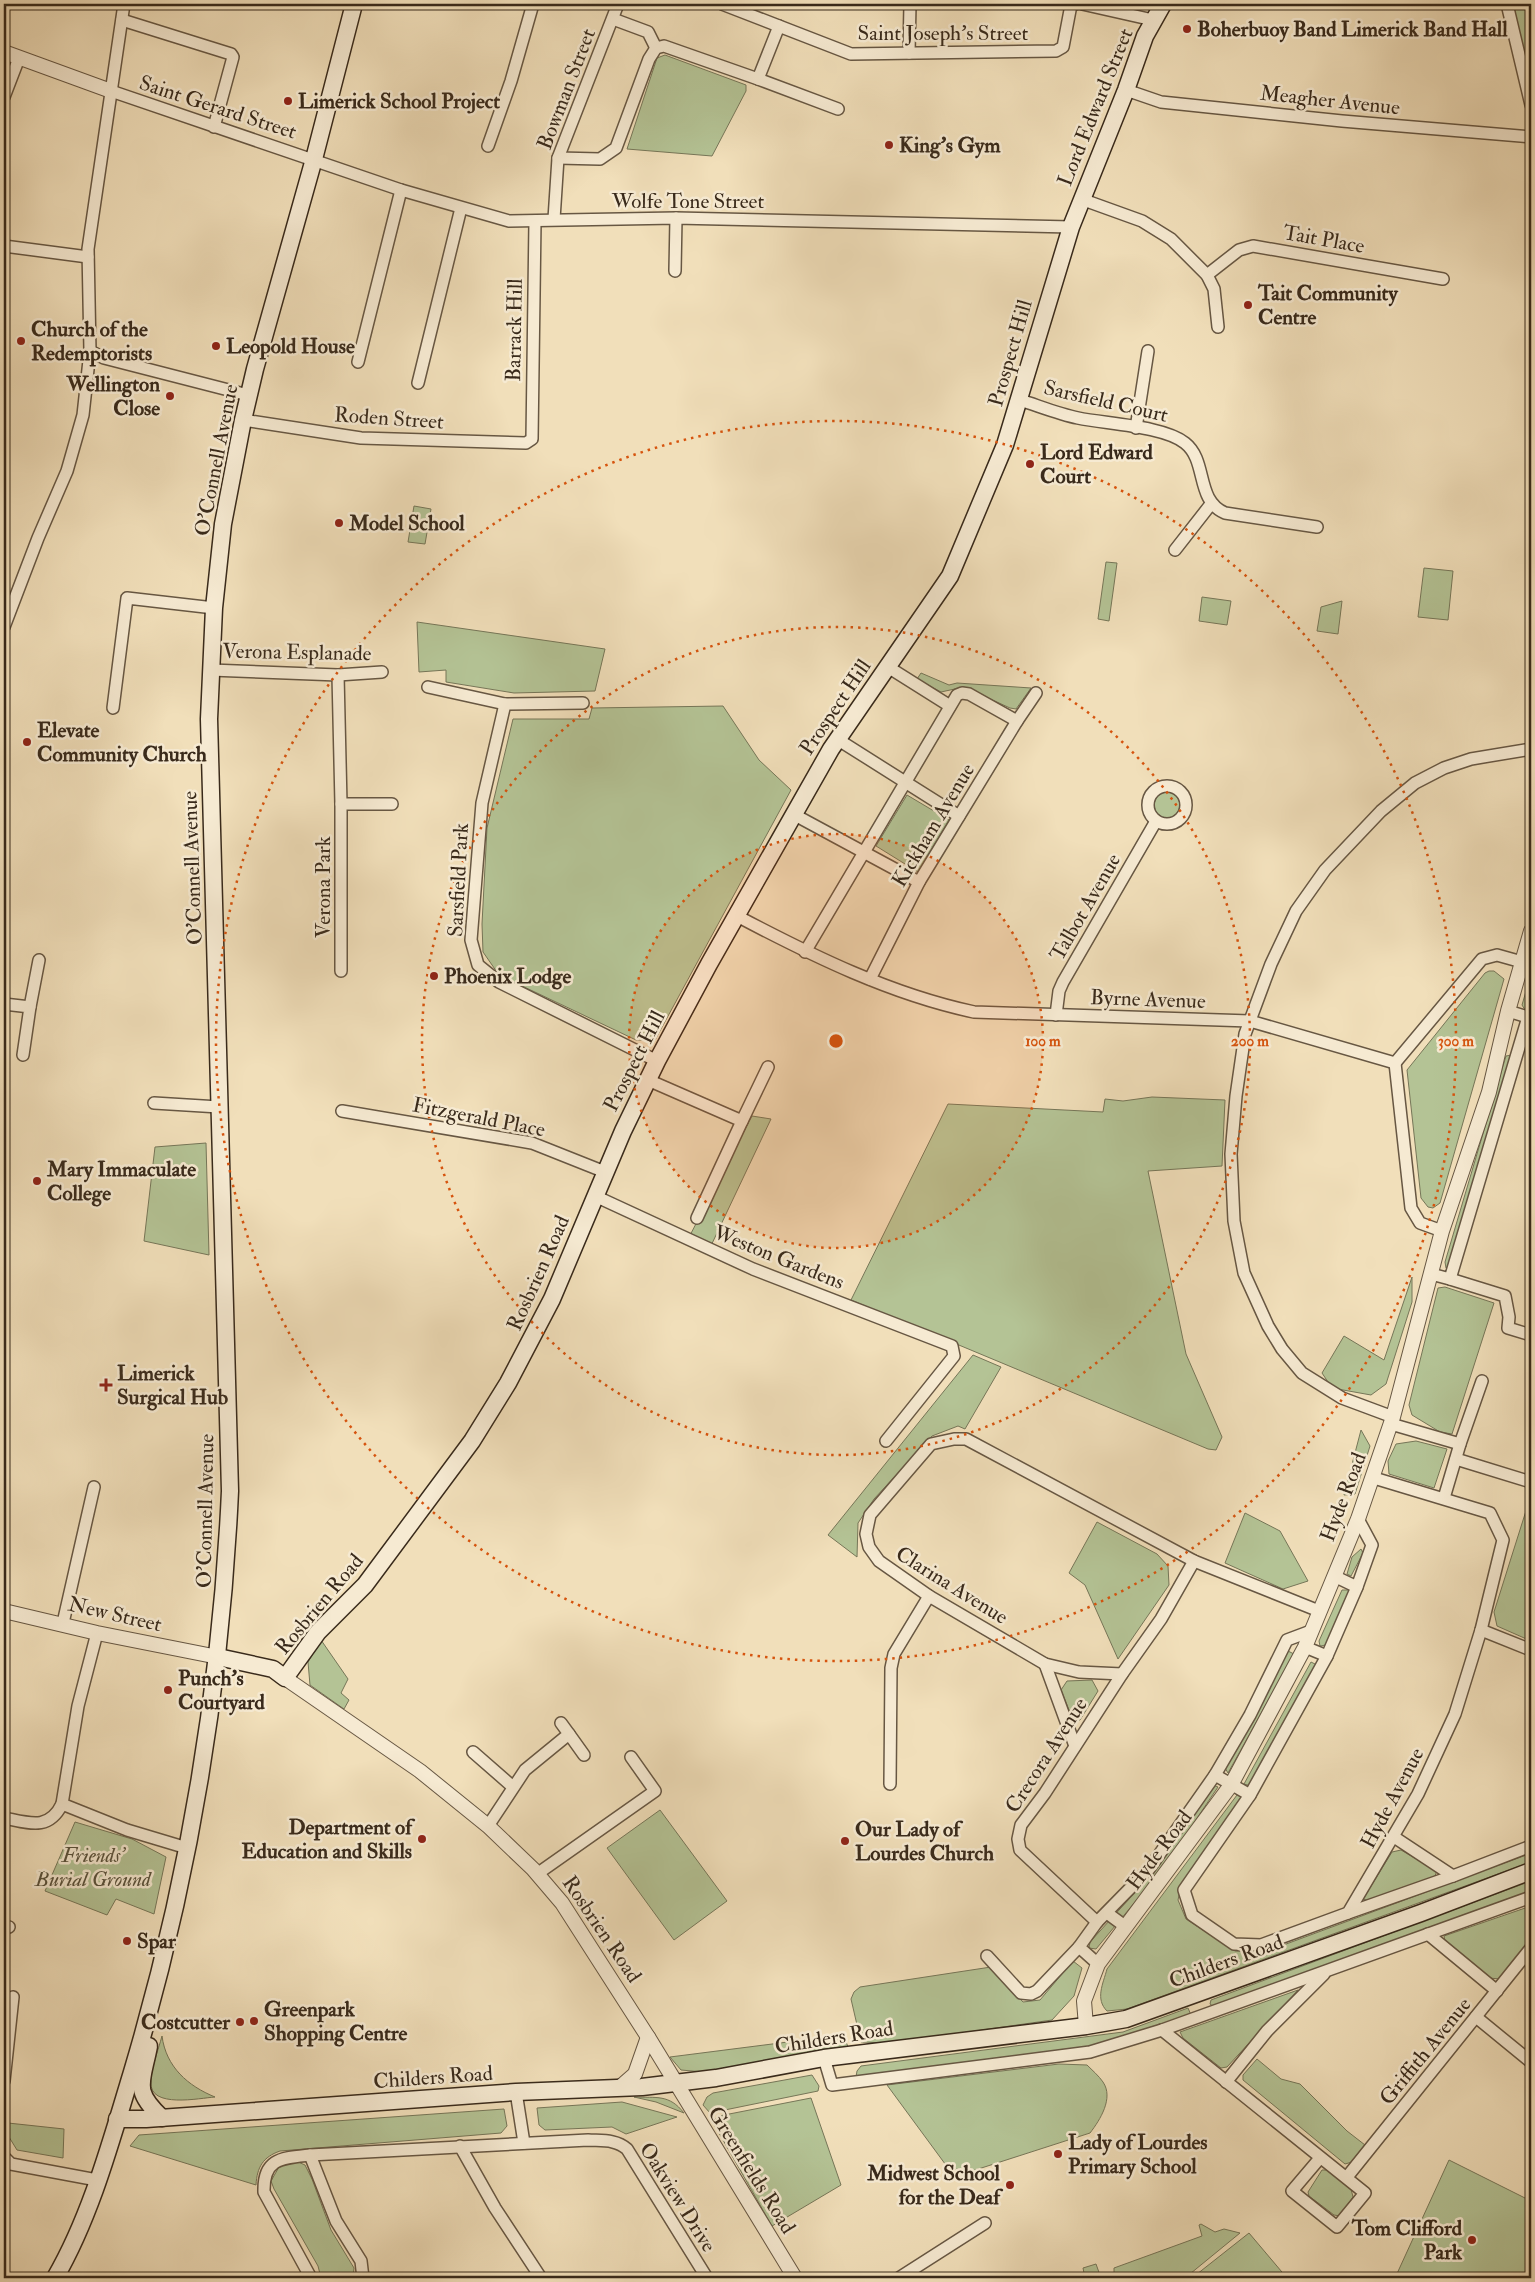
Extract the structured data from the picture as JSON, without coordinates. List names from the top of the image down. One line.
{"streets":{"main road":["Lord Edward Street","Prospect Hill","O'Connell Avenue","Rosbrien Road","Childers Road"],"street":["Saint Joseph's Street","Bowman Street","Meagher Avenue","Saint Gerard Street","Wolfe Tone Street","Tait Place","Barrack Hill","Sarsfield Court","Roden Street","Verona Esplanade","Kickham Avenue","Sarsfield Park","Verona Park","Talbot Avenue","Byrne Avenue","Fitzgerald Place","Weston Gardens","Hyde Road","Clarina Avenue","New Street","Crecora Avenue","Hyde Avenue","Griffith Avenue","Greenfields Road","Oakview Drive"]},"crossings":[["Bowman Street","Wolfe Tone Street"],["Meagher Avenue","Lord Edward Street"],["Saint Gerard Street","Wolfe Tone Street"],["Saint Gerard Street","O'Connell Avenue"],["Lord Edward Street","Wolfe Tone Street"],["Lord Edward Street","Prospect Hill"],["Wolfe Tone Street","Barrack Hill"],["Wolfe Tone Street","Prospect Hill"],["Wolfe Tone Street","O'Connell Avenue"],["Barrack Hill","Roden Street"],["Prospect Hill","Sarsfield Court"],["Prospect Hill","Sarsfield Park"],["Prospect Hill","Byrne Avenue"],["Prospect Hill","Fitzgerald Place"],["Prospect Hill","Weston Gardens"],["Prospect Hill","Rosbrien Road"],["Roden Street","O'Connell Avenue"],["O'Connell Avenue","Verona Esplanade"],["O'Connell Avenue","New Street"],["O'Connell Avenue","Childers Road"],["Verona Esplanade","Verona Park"],["Kickham Avenue","Byrne Avenue"],["Talbot Avenue","Byrne Avenue"],["Weston Gardens","Rosbrien Road"],["Rosbrien Road","Childers Road"],["Rosbrien Road","Greenfields Road"],["Hyde Road","Clarina Avenue"],["Hyde Road","Hyde Avenue"],["Hyde Road","Childers Road"],["Clarina Avenue","Crecora Avenue"],["Childers Road","Greenfields Road"]],"parks":["Friends' Burial Ground"],"places":{"other":["Boherbuoy Band Limerick Band Hall","Limerick School Project","King's Gym","Tait Community Centre","Church of the Redemptorists","Leopold House","Wellington Close","Lord Edward Court","Model School","Elevate Community Church","Phoenix Lodge","Mary Immaculate College","Punch’s Courtyard","Department of Education and Skills","Our Lady of Lourdes Church","Spar","Greenpark Shopping Centre","Costcutter","Lady of Lourdes Primary School","Midwest School for the Deaf","Tom Clifford Park"],"health":["Limerick Surgical Hub"]},"rings":["100 m","200 m","300 m"]}
